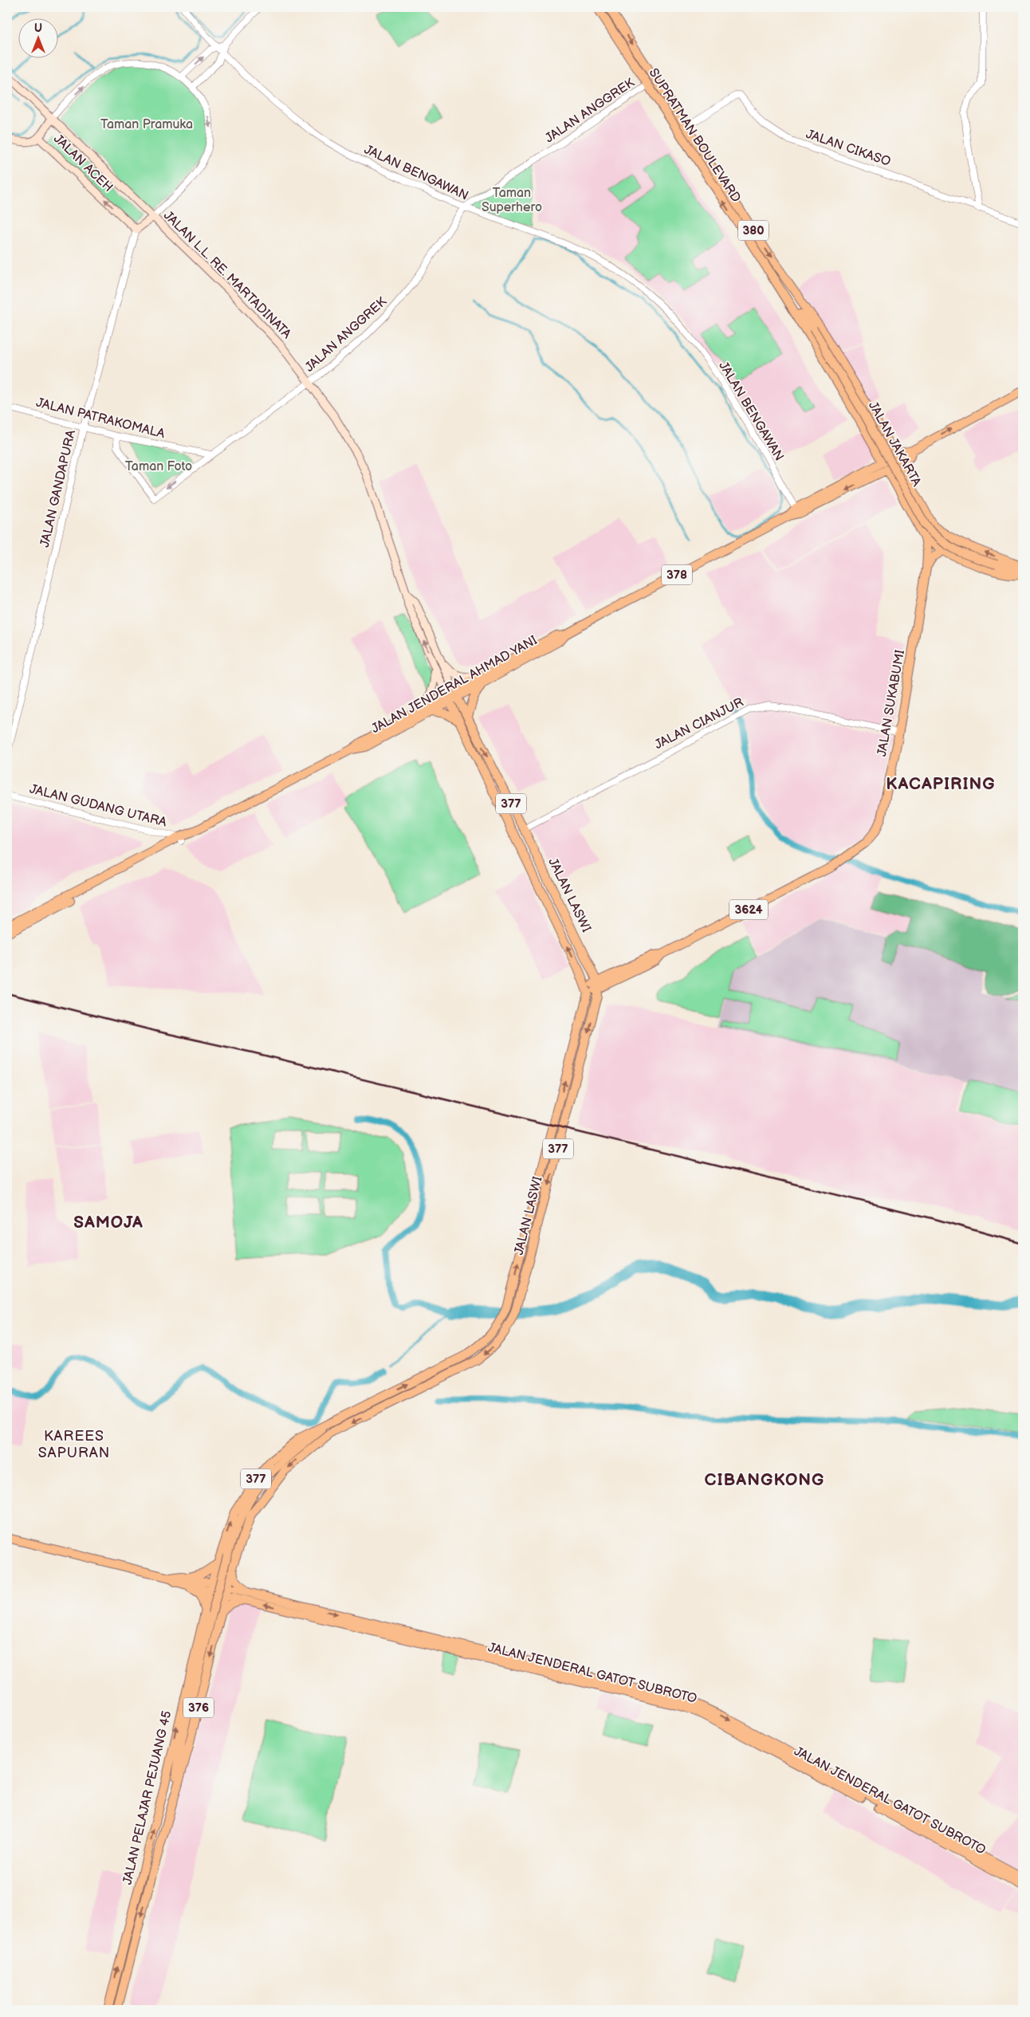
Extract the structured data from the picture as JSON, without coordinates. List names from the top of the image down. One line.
{"streets":{"main road":["SUPRATMAN BOULEVARD","JALAN ACEH","380","JALAN L.L. RE. MARTADINATA","JALAN JAKARTA","378","JALAN JENDERAL AHMAD YANI","JALAN SUKABUMI","377","JALAN LASWI","3624","JALAN JENDERAL GATOT SUBROTO","376","JALAN PELAJAR PEJUANG 45"],"street":["JALAN ANGGREK","JALAN CIKASO","JALAN BENGAWAN","JALAN PATRAKOMALA","JALAN GANDAPURA","JALAN CIANJUR","JALAN GUDANG UTARA"]},"crossings":[["JALAN ANGGREK","SUPRATMAN BOULEVARD"],["JALAN ANGGREK","JALAN BENGAWAN"],["JALAN ANGGREK","JALAN L.L. RE. MARTADINATA"],["JALAN ANGGREK","JALAN PATRAKOMALA"],["SUPRATMAN BOULEVARD","JALAN CIKASO"],["SUPRATMAN BOULEVARD","JALAN JAKARTA"],["SUPRATMAN BOULEVARD","JALAN JENDERAL AHMAD YANI"],["JALAN ACEH","JALAN GANDAPURA"],["JALAN BENGAWAN","JALAN JENDERAL AHMAD YANI"],["JALAN L.L. RE. MARTADINATA","JALAN JENDERAL AHMAD YANI"],["JALAN L.L. RE. MARTADINATA","JALAN LASWI"],["JALAN PATRAKOMALA","JALAN GANDAPURA"],["JALAN JAKARTA","JALAN JENDERAL AHMAD YANI"],["JALAN JAKARTA","JALAN SUKABUMI"],["JALAN JENDERAL AHMAD YANI","JALAN GUDANG UTARA"],["JALAN JENDERAL AHMAD YANI","JALAN LASWI"],["JALAN SUKABUMI","JALAN CIANJUR"],["JALAN SUKABUMI","JALAN LASWI"],["JALAN CIANJUR","JALAN LASWI"],["377","JALAN LASWI"],["377","376"],["JALAN LASWI","JALAN JENDERAL GATOT SUBROTO"],["JALAN LASWI","JALAN PELAJAR PEJUANG 45"],["JALAN JENDERAL GATOT SUBROTO","JALAN PELAJAR PEJUANG 45"],["376","JALAN PELAJAR PEJUANG 45"]],"one_way":["JALAN ACEH"],"districts":["KACAPIRING","SAMOJA","KAREES SAPURAN","CIBANGKONG"],"parks":["Taman Pramuka","Taman Superhero","Taman Foto"],"north":"top"}
